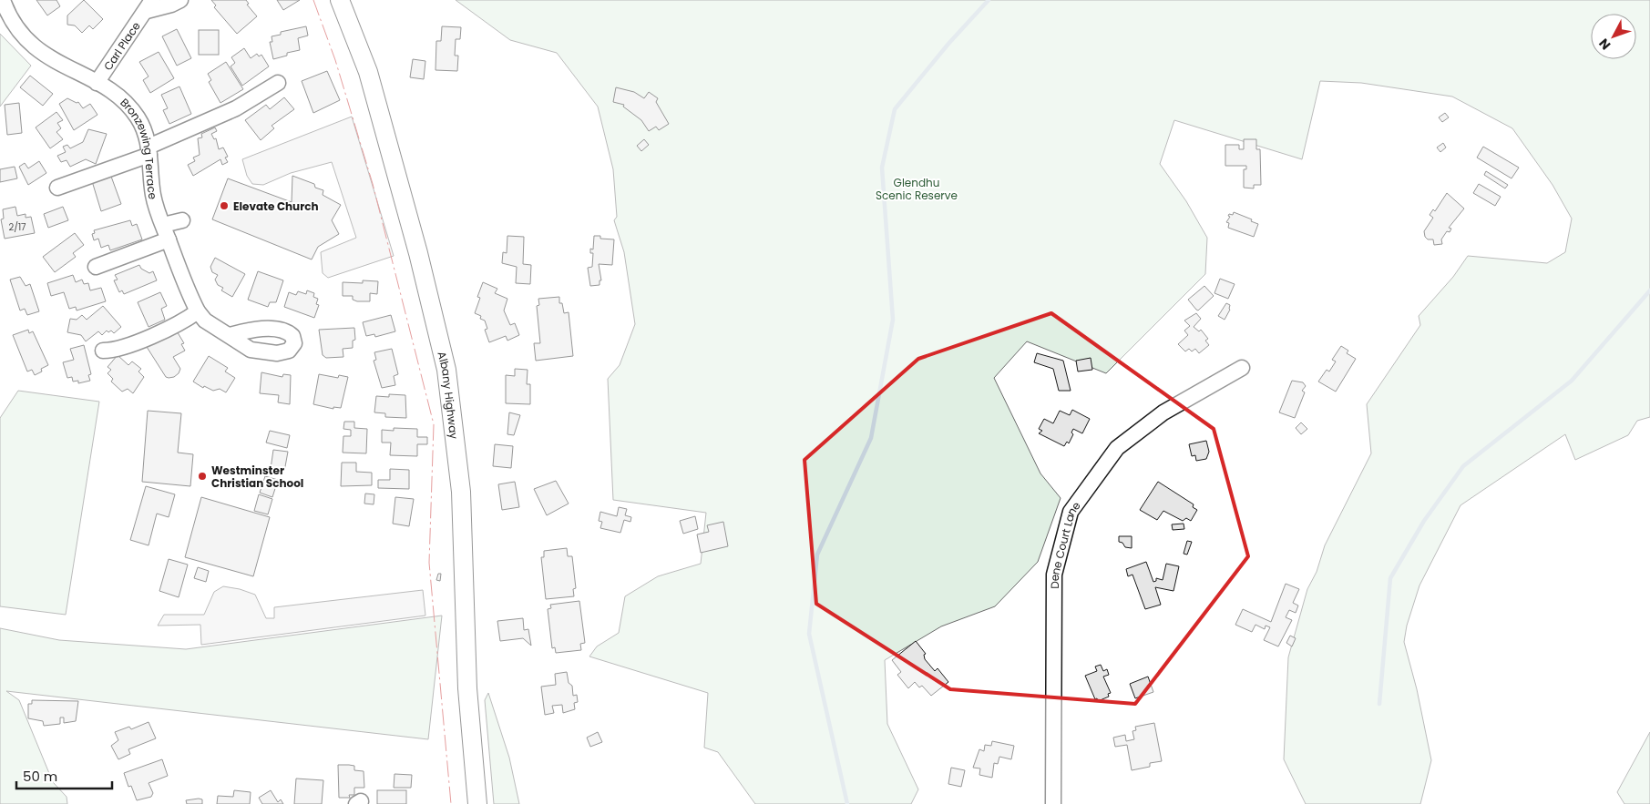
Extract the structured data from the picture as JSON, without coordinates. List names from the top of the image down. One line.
{"streets":{"main road":["Albany Highway"],"street":["Carl Place","Bronzewing Terrace","Dene Court Lane"]},"crossings":[["Carl Place","Bronzewing Terrace"]],"parks":["Glendhu Scenic Reserve"],"places":["Elevate Church","Westminster Christian School"],"house_numbers":["2/17"],"scale_bar":"50 m","north":"bottom left"}
